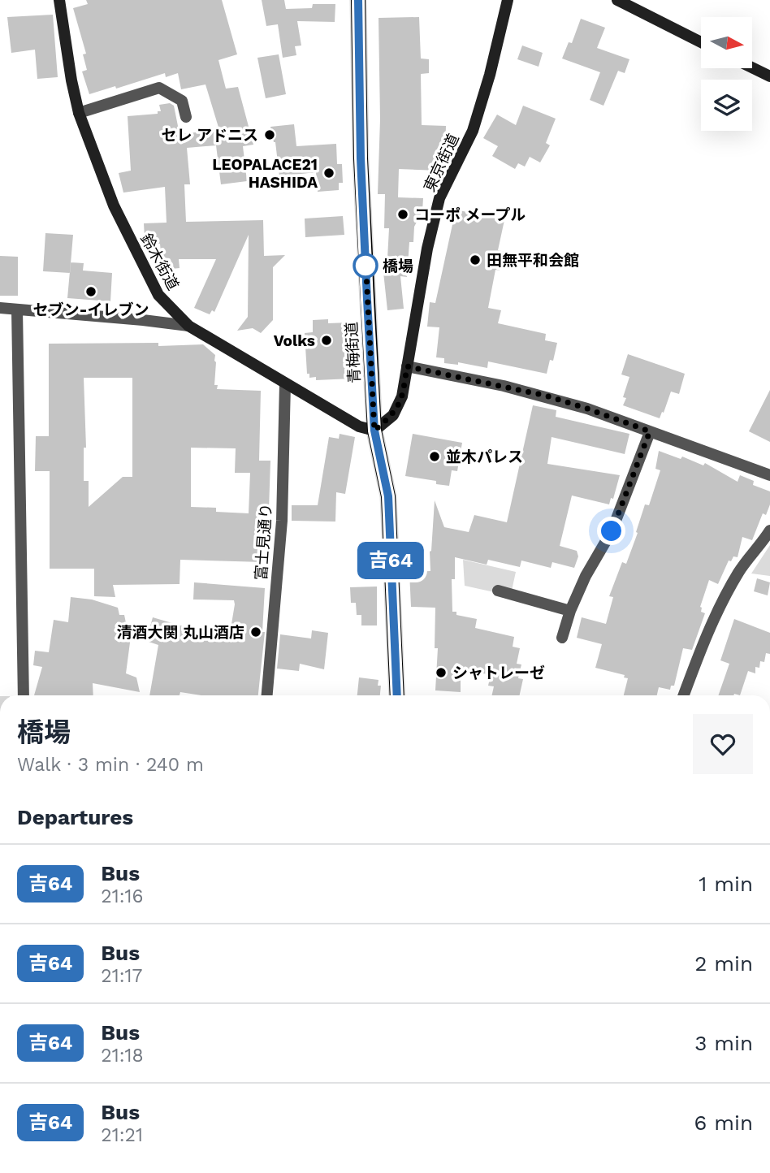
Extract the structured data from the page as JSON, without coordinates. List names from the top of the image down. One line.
{"streets":{"main road":["青梅街道"],"street":["東京街道","鈴木街道","富士見通り"]},"crossings":[["東京街道","鈴木街道"],["東京街道","青梅街道"],["鈴木街道","青梅街道"],["鈴木街道","富士見通り"]],"places":["セレ アドニス","LEOPALACE21 HASHIDA","コーポ メープル","田無平和会館","橋場","セブン-イレブン","Volks","並木パレス","清酒大関 丸山酒店","シャトレーゼ"],"lines":["bus line 吉64"],"north":"right","page":{"on_map":"吉64","heading":[["橋場","Walk · 3 min · 240 m"],"Departures"],"list":[{"mark":"吉64","name":"Bus","note":"21:16","value":"1 min"},{"mark":"吉64","name":"Bus","note":"21:17","value":"2 min"},{"mark":"吉64","name":"Bus","note":"21:18","value":"3 min"},{"mark":"吉64","name":"Bus","note":"21:21","value":"6 min"}]}}
